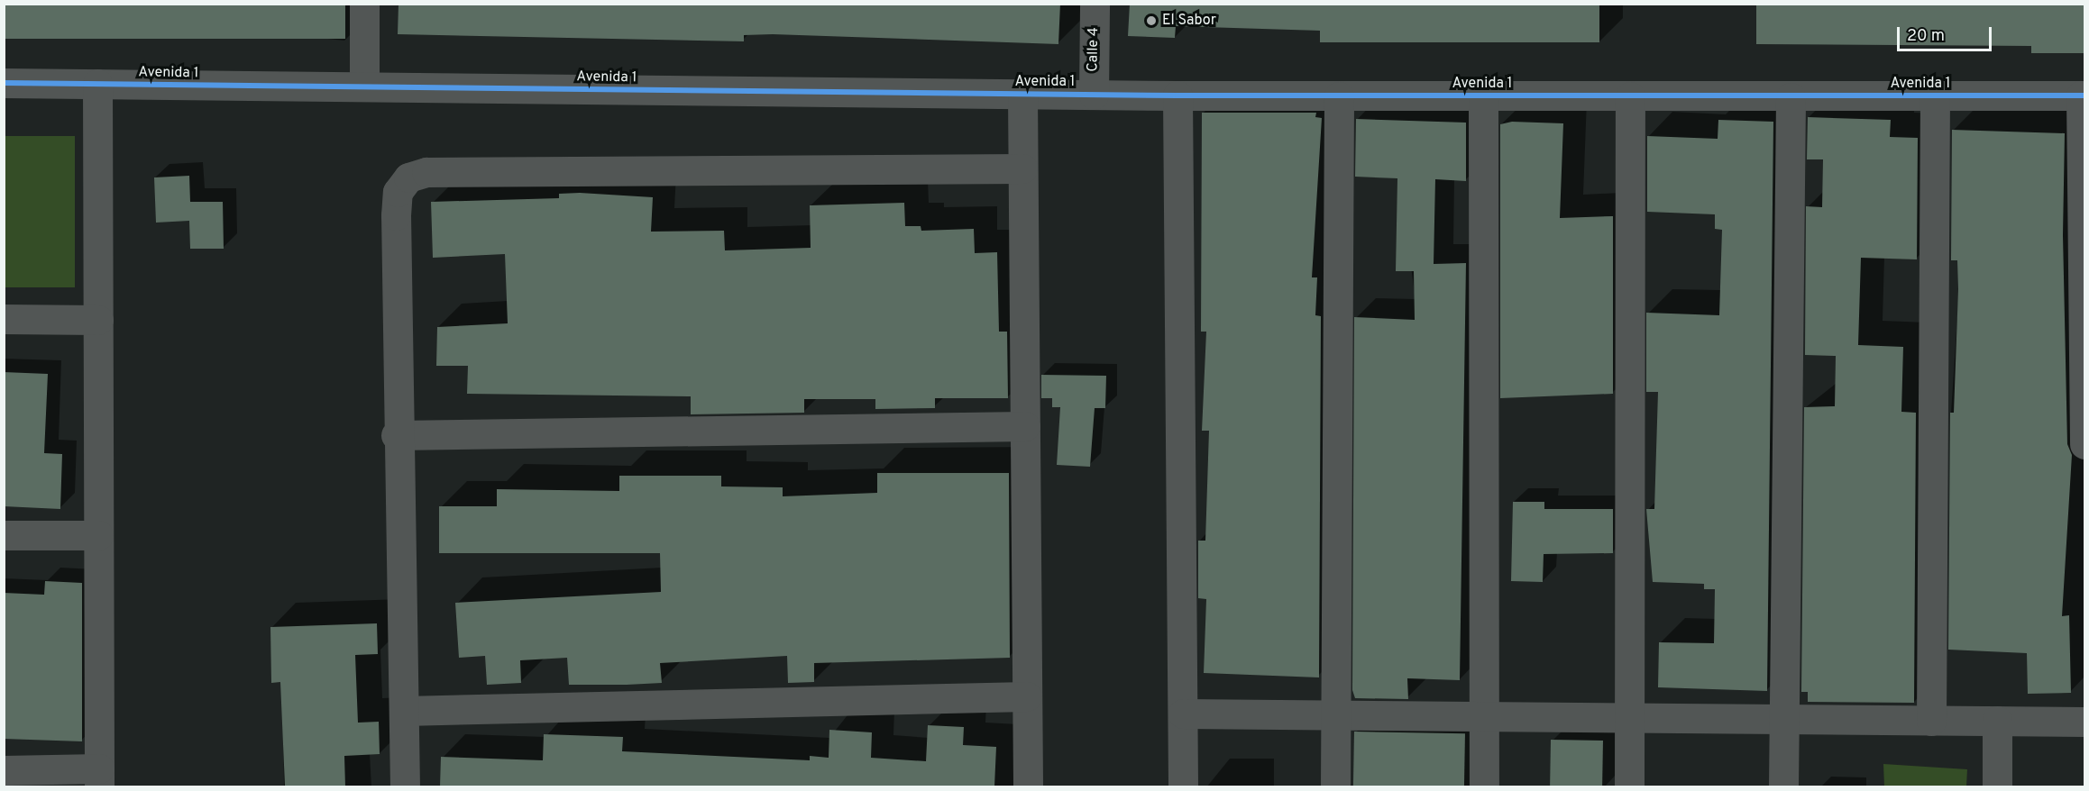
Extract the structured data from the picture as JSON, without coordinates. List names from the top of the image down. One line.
{"streets":{"street":["Calle 4","Avenida 1"]},"crossings":[["Calle 4","Avenida 1"]],"places":["El Sabor"],"scale_bar":"20 m"}
